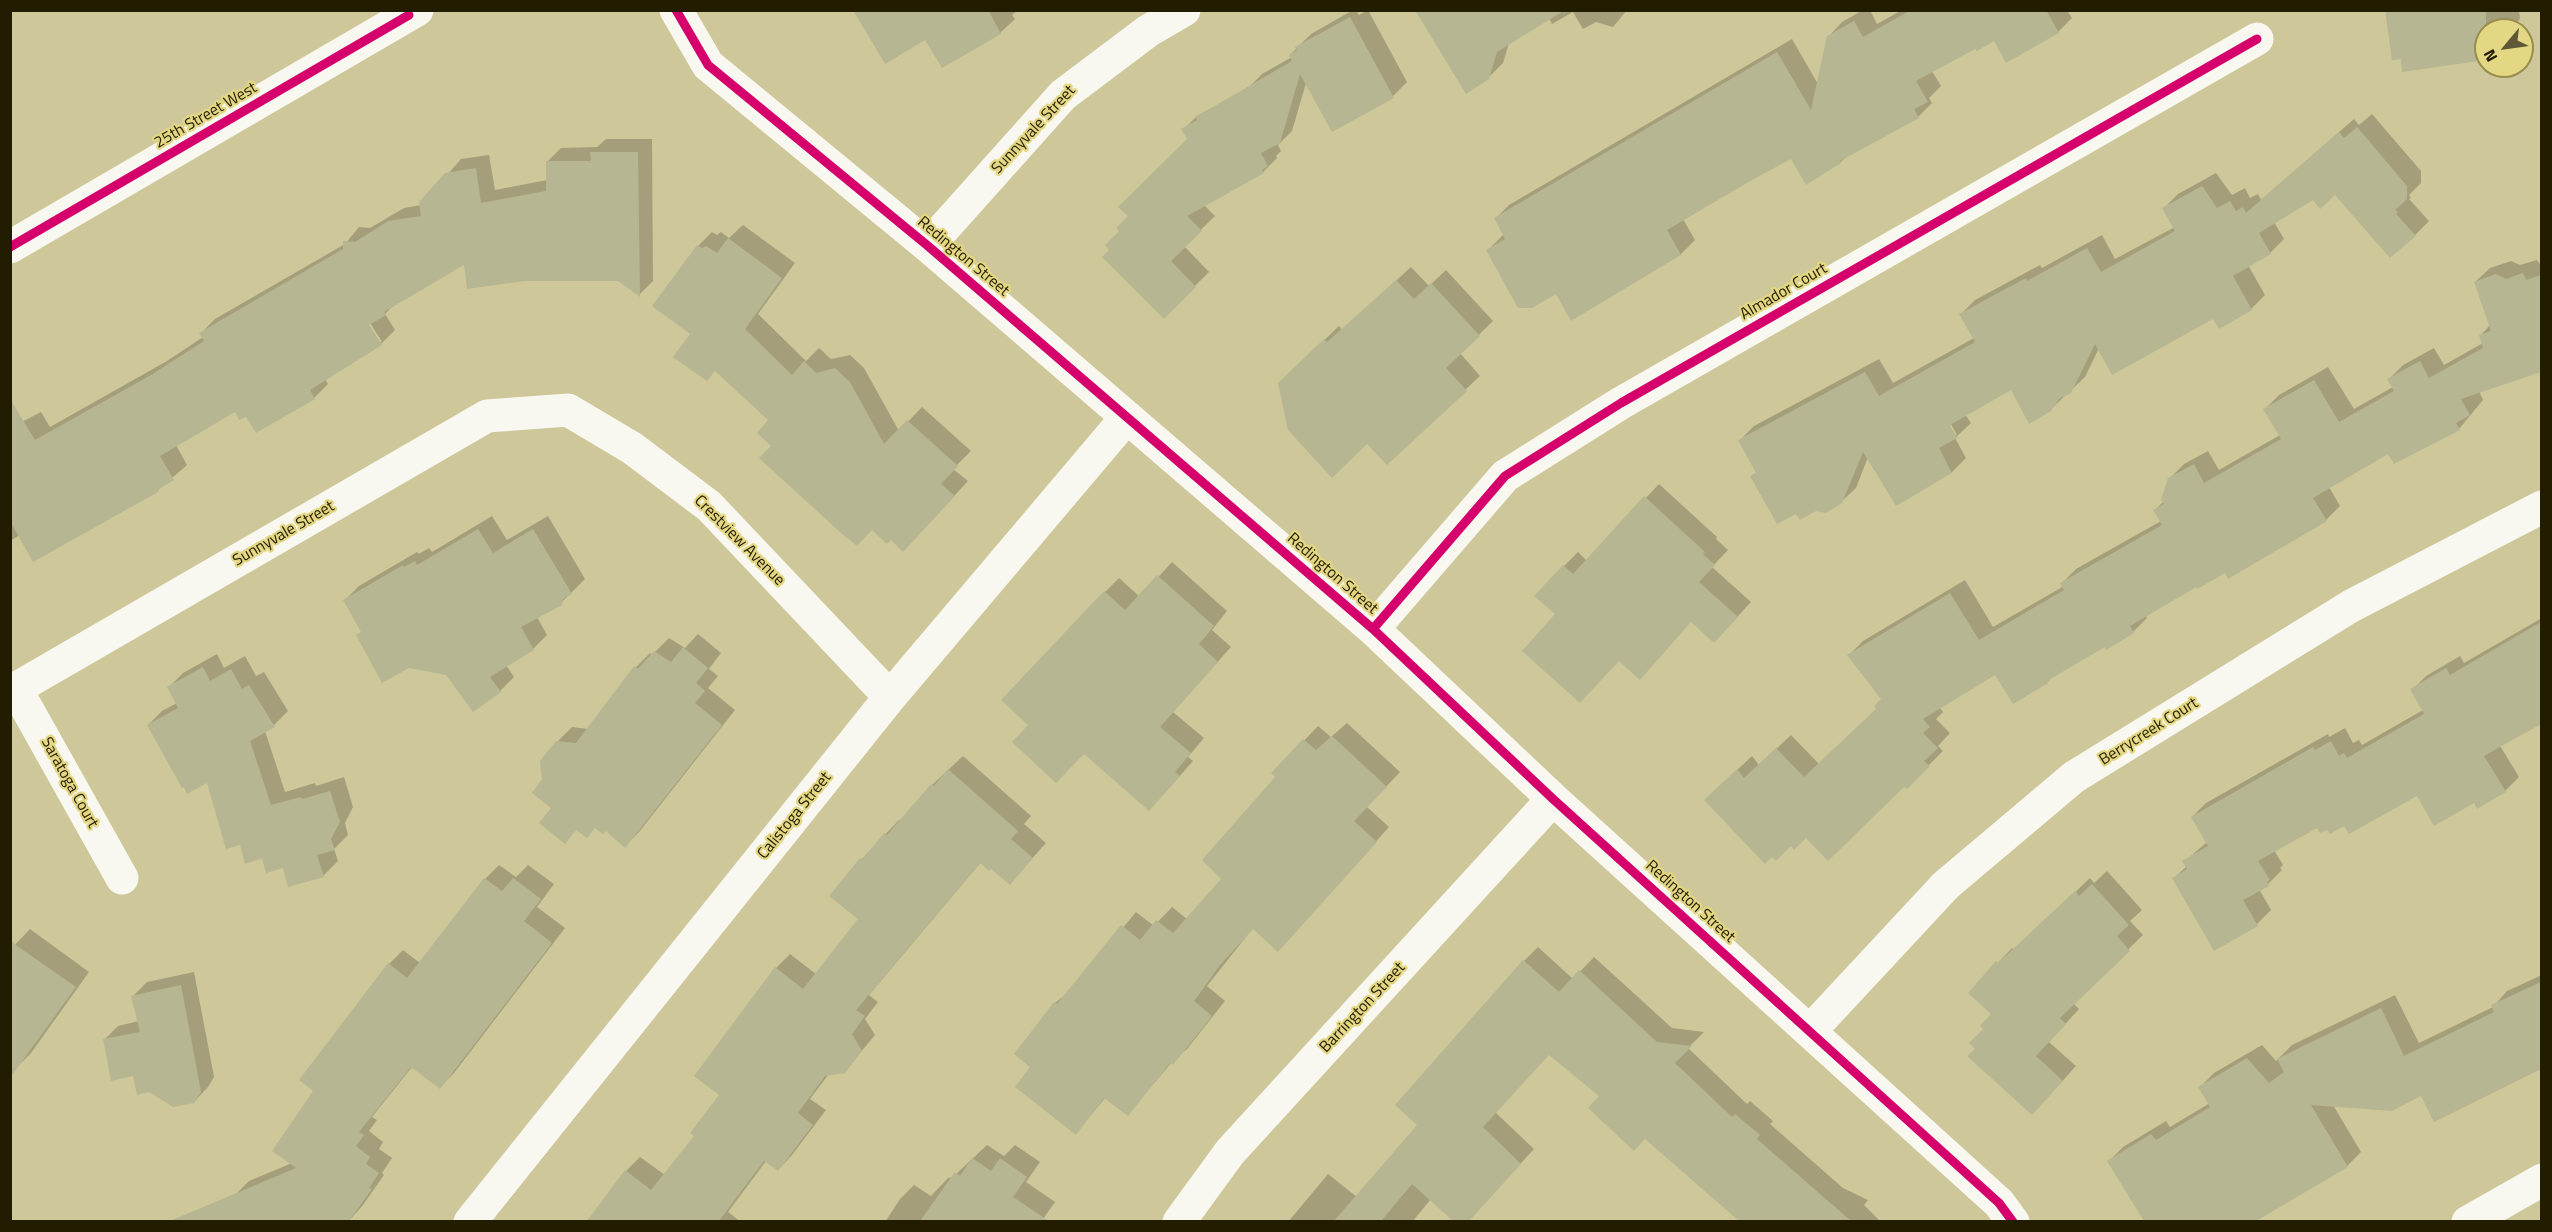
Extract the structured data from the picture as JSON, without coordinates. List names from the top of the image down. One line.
{"streets":{"street":["25th Street West","Sunnyvale Street","Redington Street","Almador Court","Crestview Avenue","Berrycreek Court","Saratoga Court","Calistoga Street","Barrington Street"]},"crossings":[["Sunnyvale Street","Redington Street"],["Sunnyvale Street","Crestview Avenue"],["Sunnyvale Street","Saratoga Court"],["Redington Street","Almador Court"],["Redington Street","Berrycreek Court"],["Redington Street","Calistoga Street"],["Redington Street","Barrington Street"],["Crestview Avenue","Calistoga Street"]],"north":"bottom left"}
